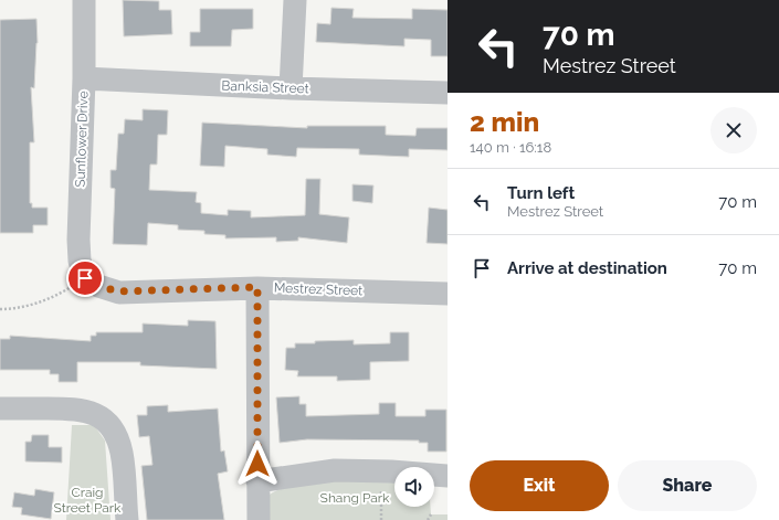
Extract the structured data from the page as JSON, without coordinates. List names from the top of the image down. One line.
{"streets":{"street":["Banksia Street","Sunflower Drive","Mestrez Street"]},"crossings":[["Banksia Street","Sunflower Drive"],["Sunflower Drive","Mestrez Street"]],"parks":["Craig Street Park","Shang Park"],"page":{"turn":["70 m","Mestrez Street"],"heading":["2 min","140 m · 16:18"],"list":[{"name":"Turn left","note":"Mestrez Street","value":"70 m"},{"name":"Arrive at destination","value":"70 m"}],"buttons":["Exit","Share"]}}
